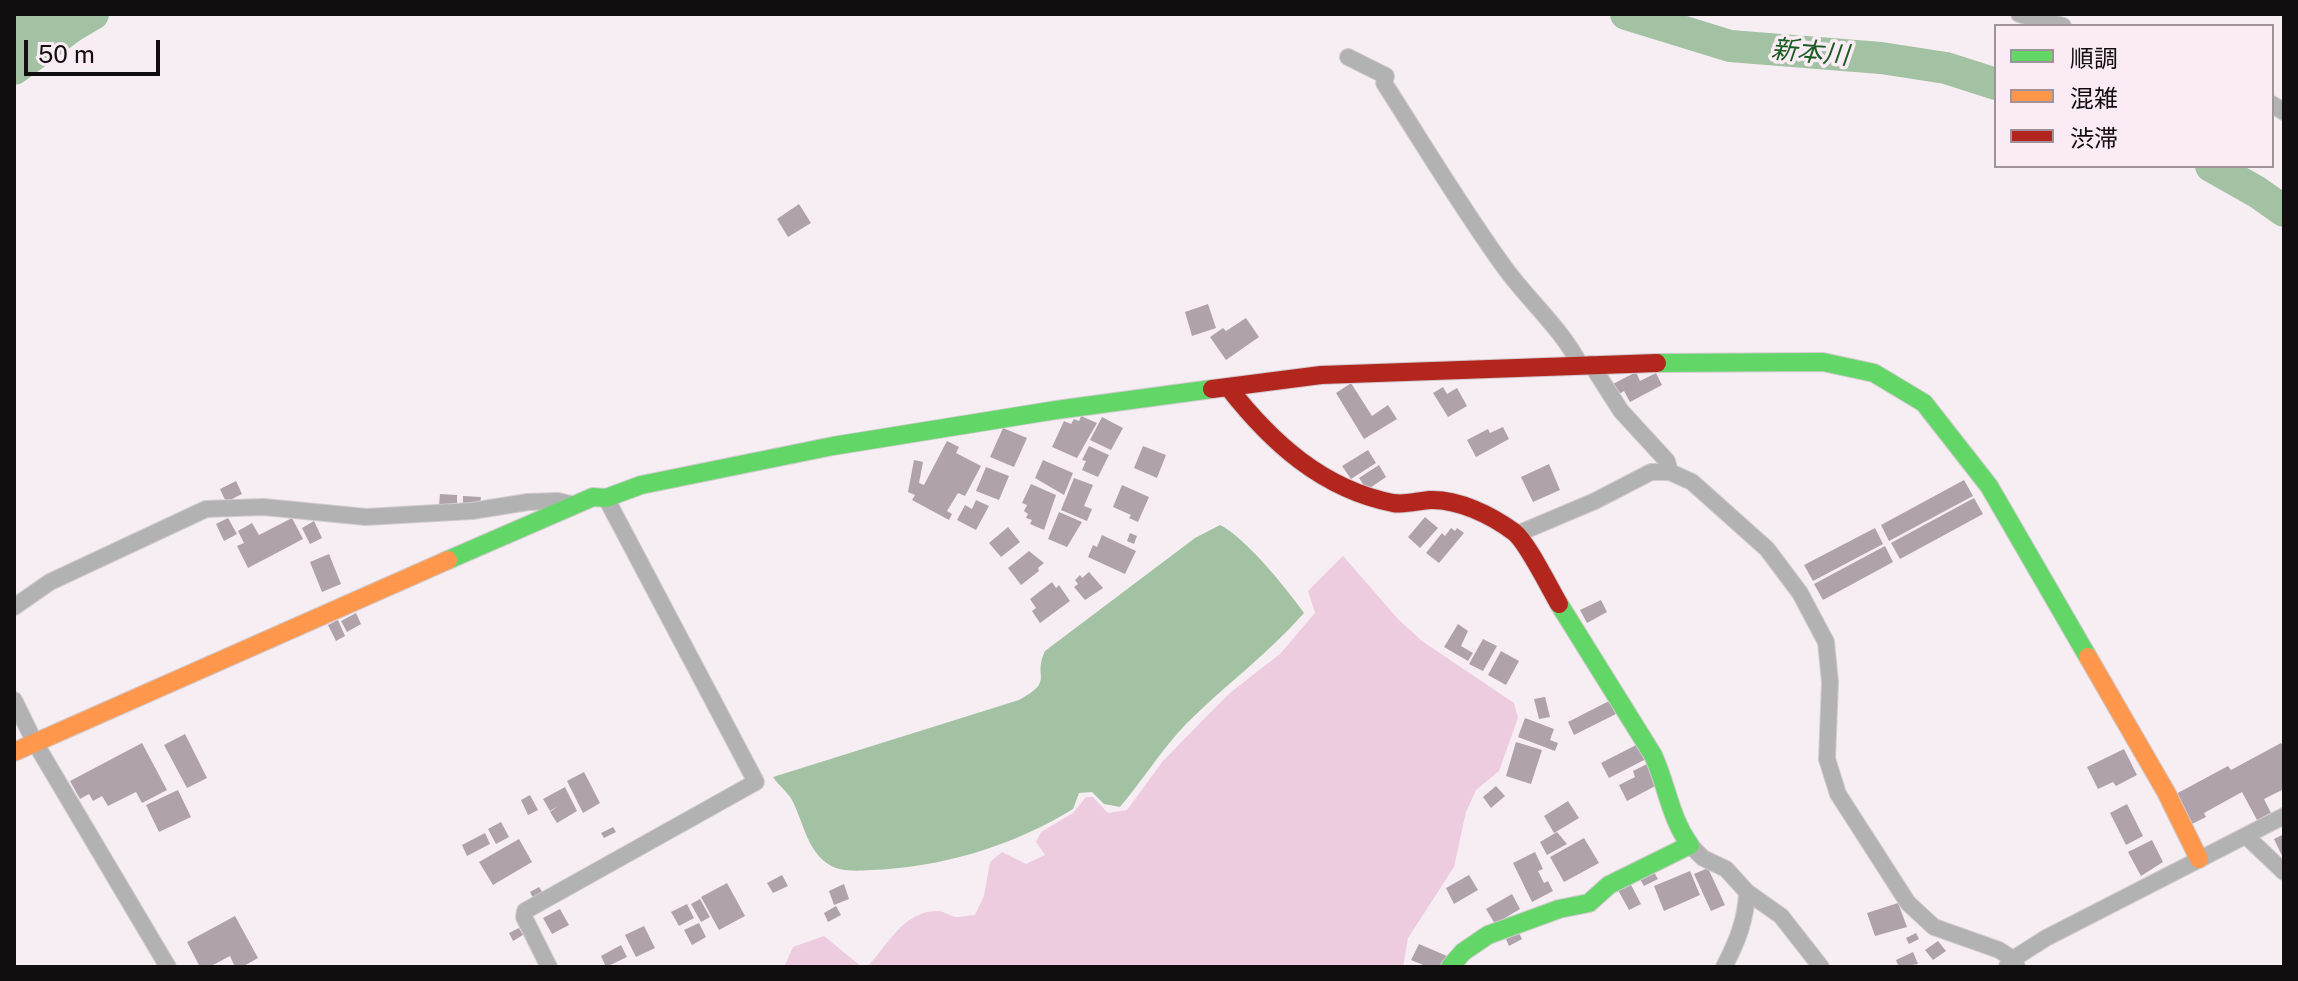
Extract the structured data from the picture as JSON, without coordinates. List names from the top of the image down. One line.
{"water":["新本川"],"legend":["順調","混雑","渋滞"],"scale_bar":"50 m"}
